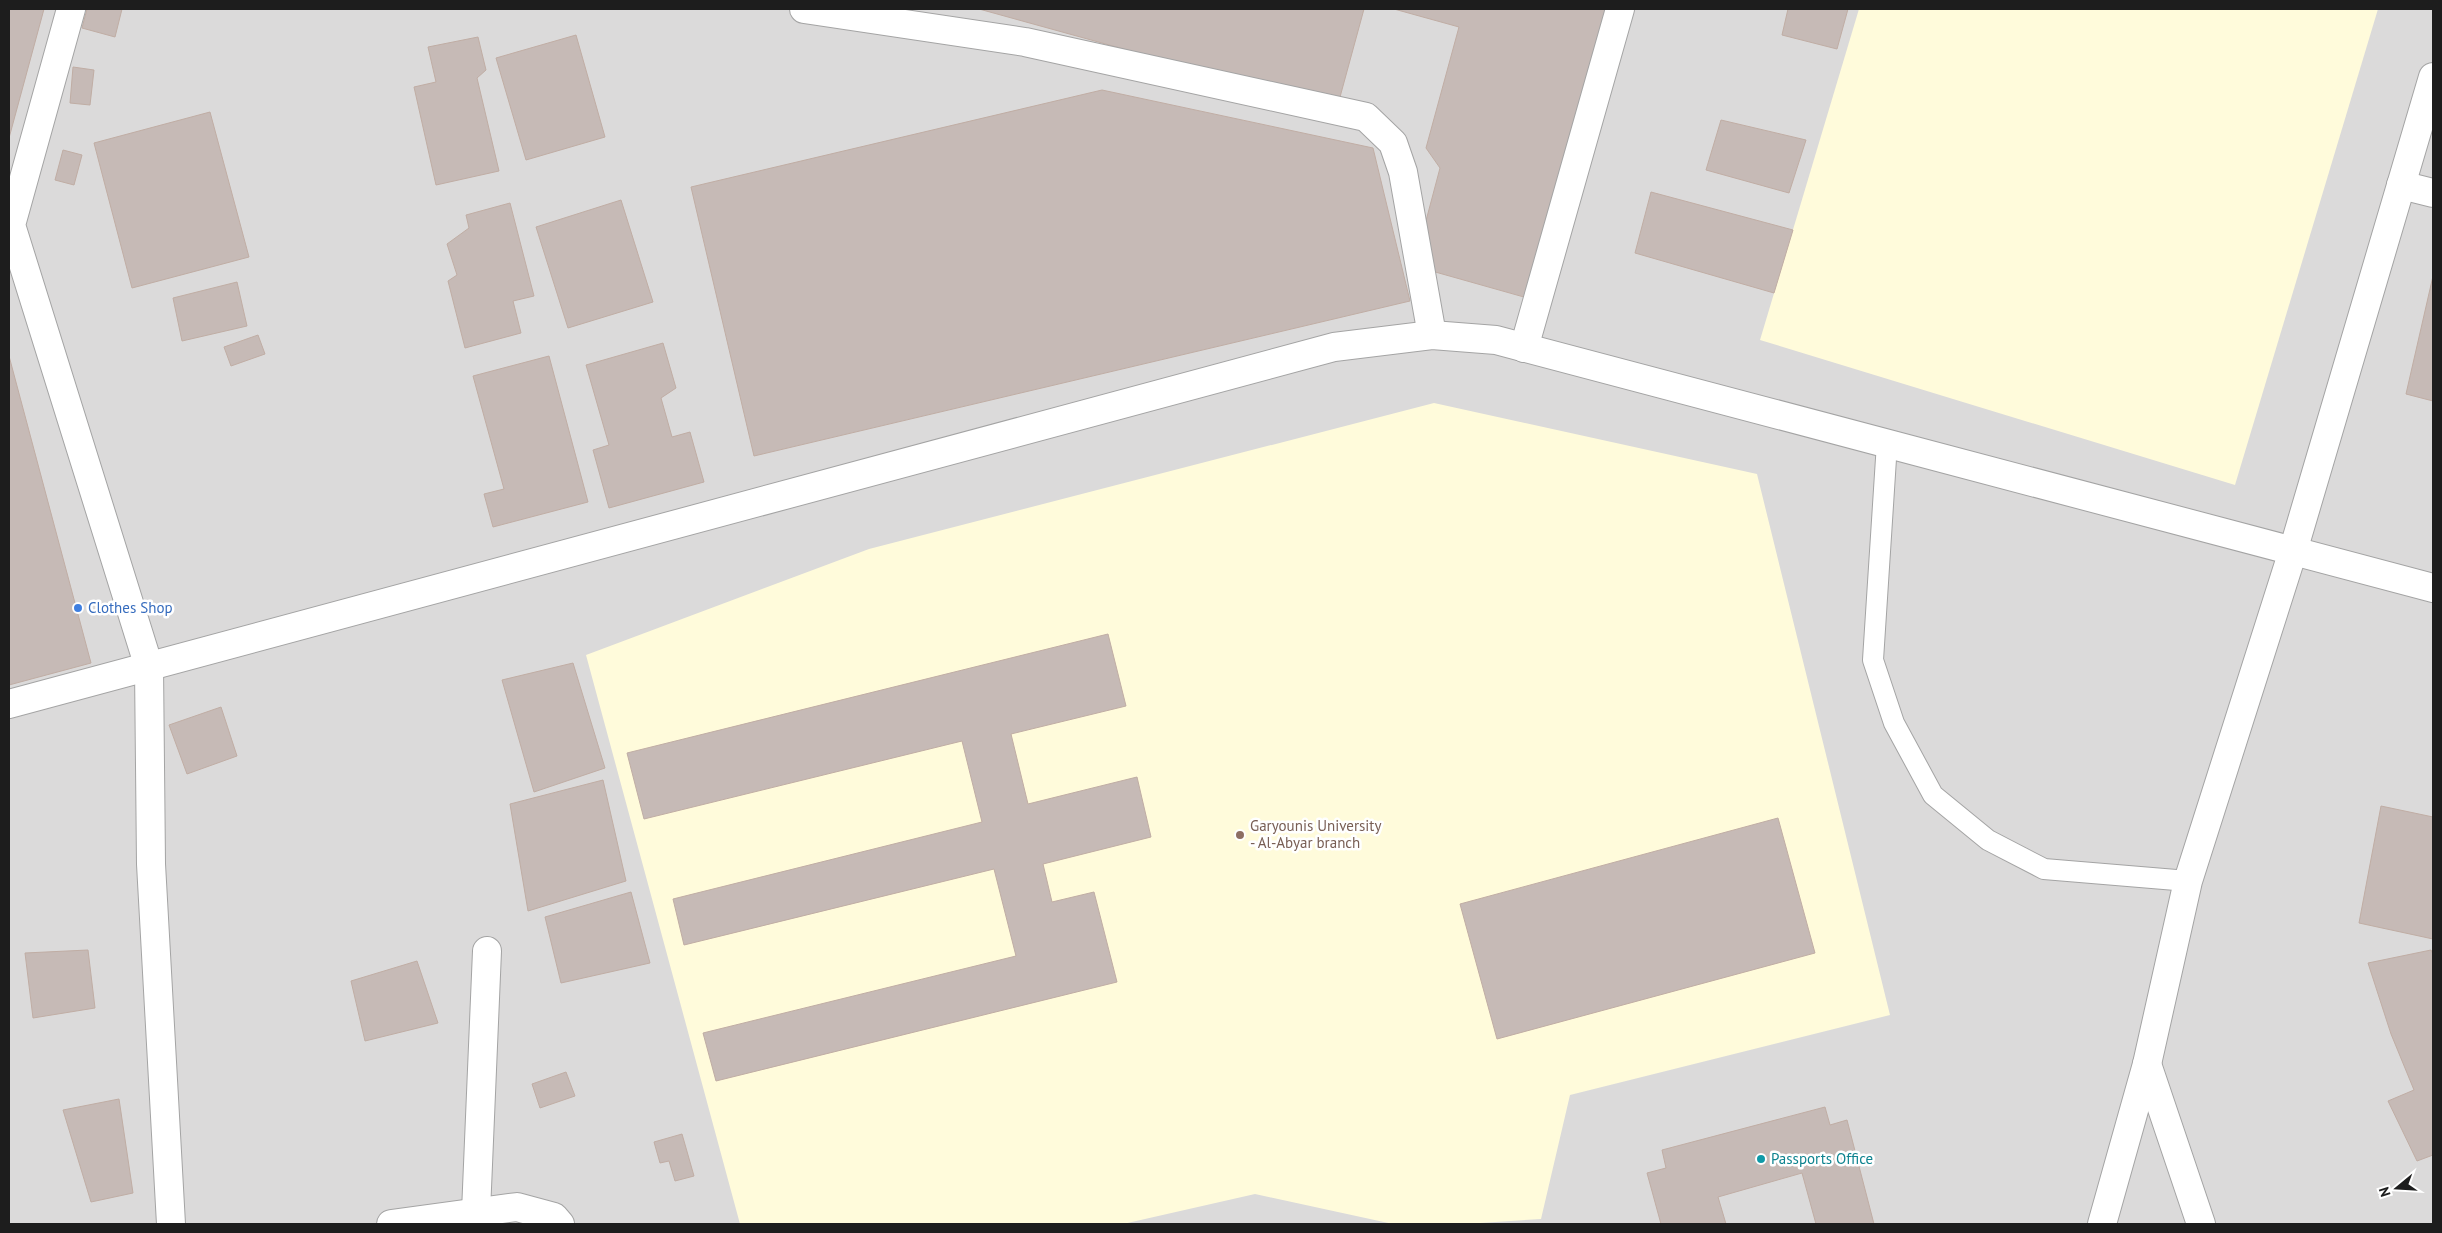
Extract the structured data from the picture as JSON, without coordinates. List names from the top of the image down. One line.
{"places":["Clothes Shop","Garyounis University - Al-Abyar branch","Passports Office"],"north":"left"}
